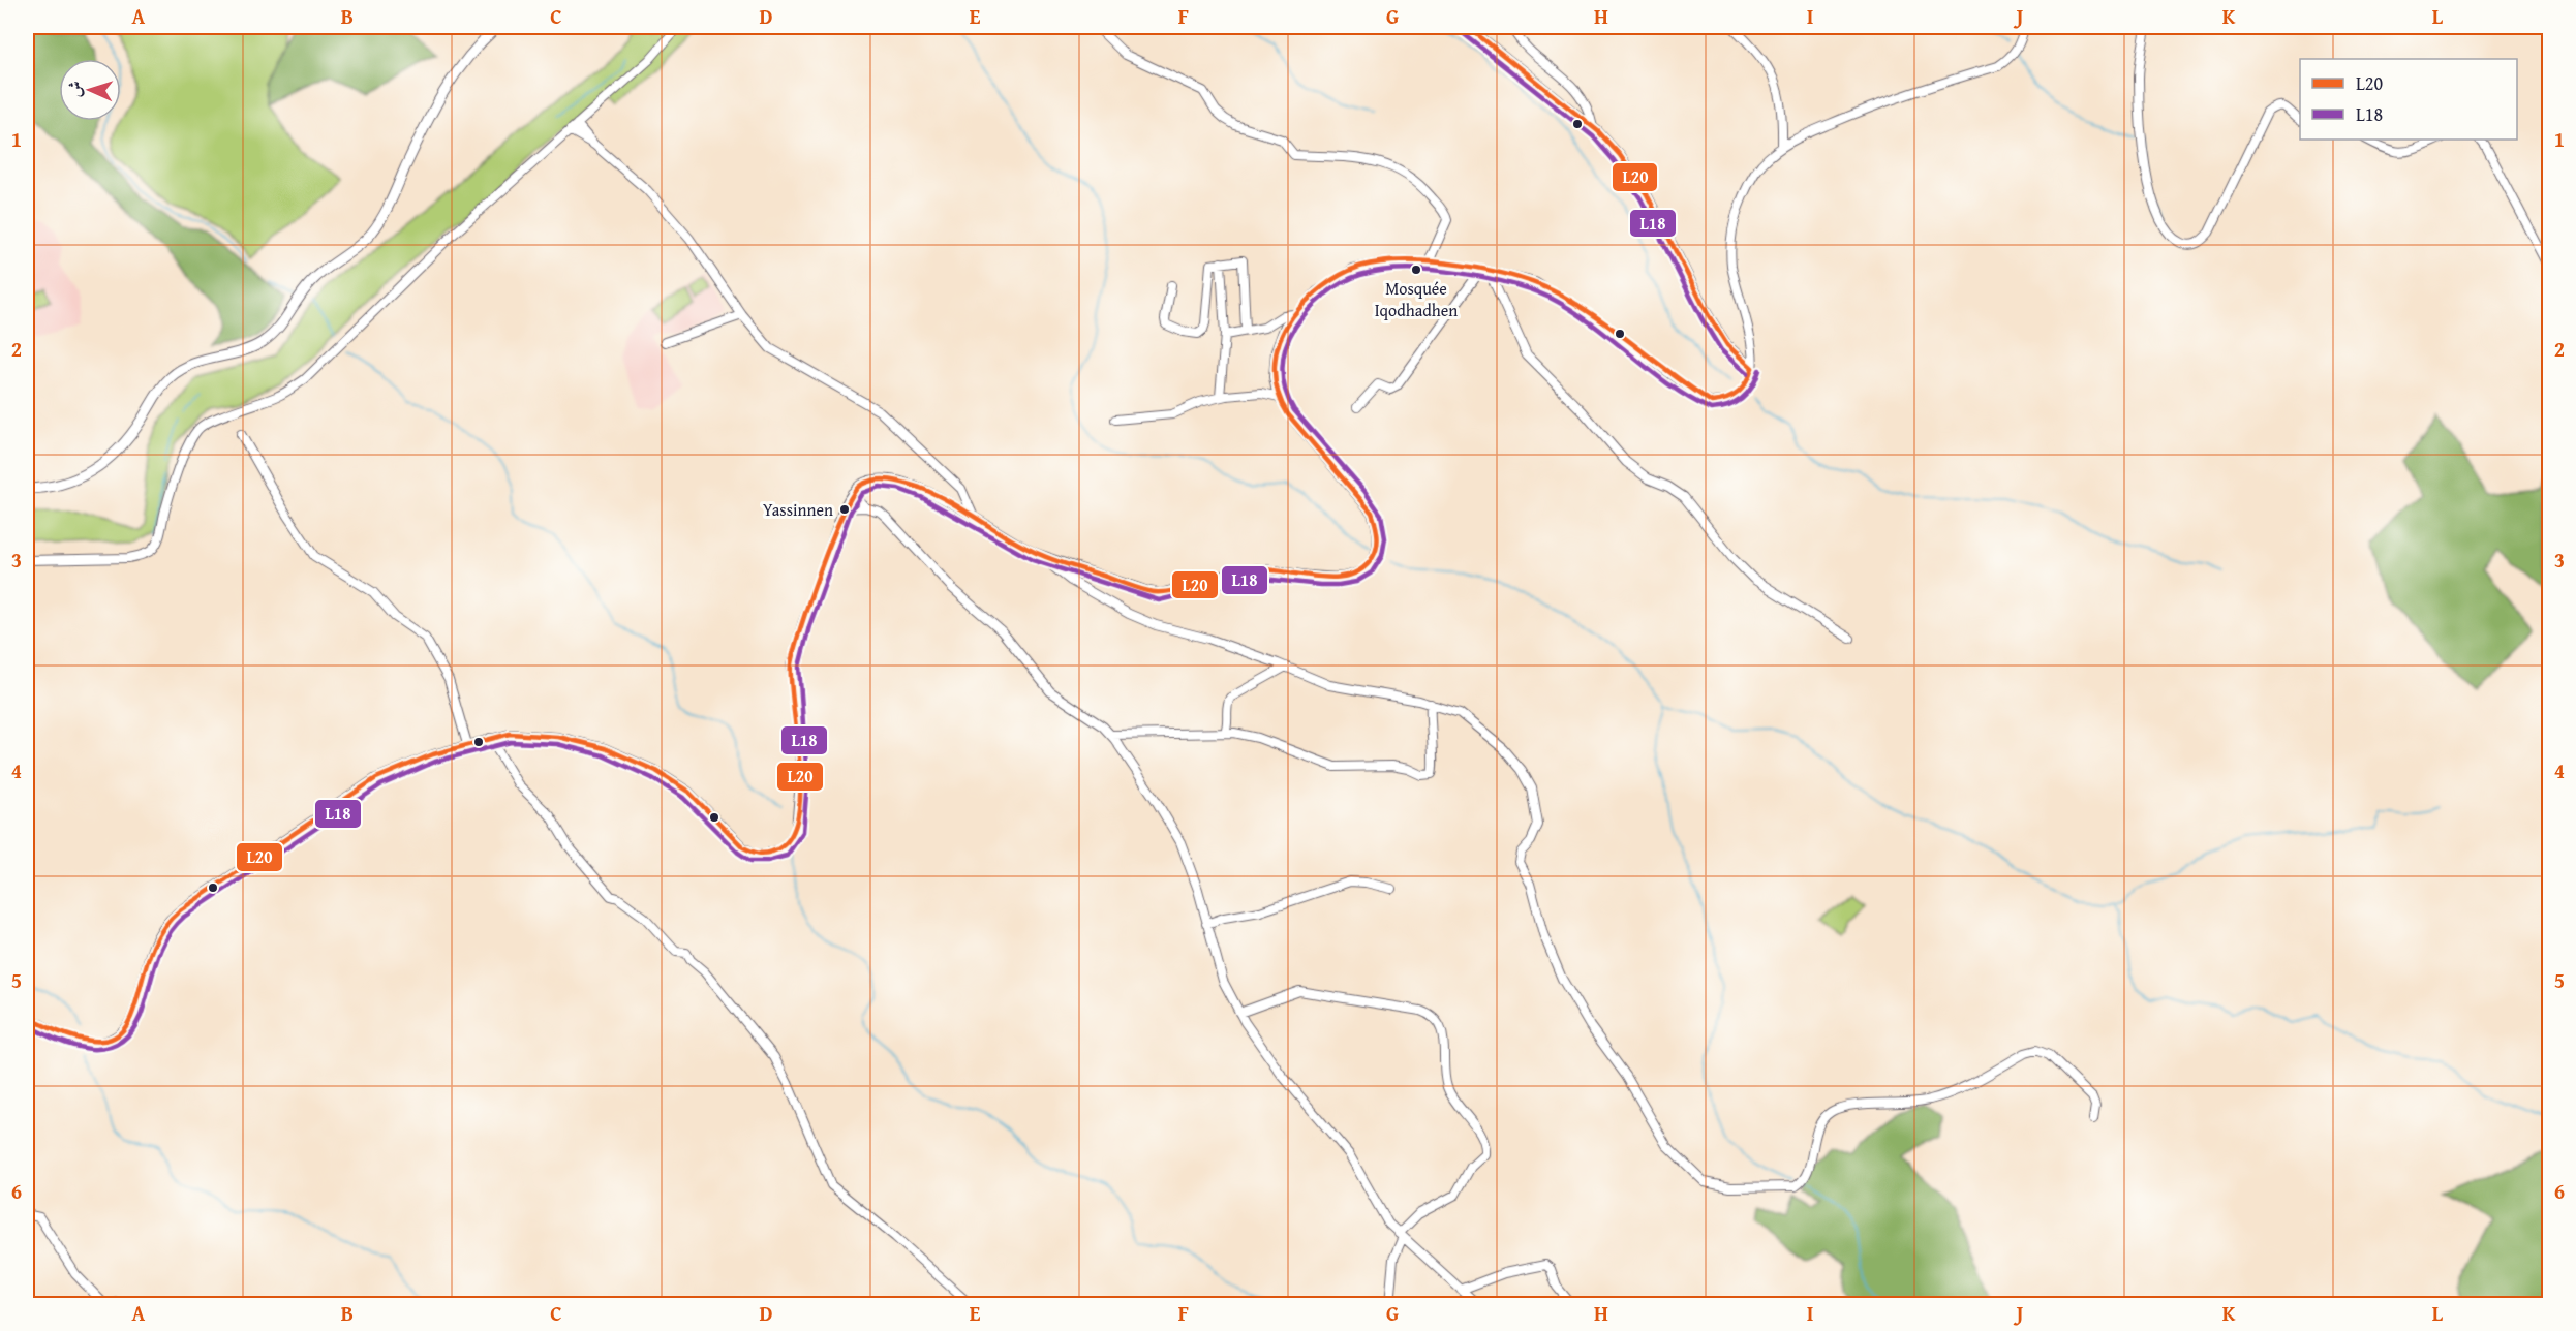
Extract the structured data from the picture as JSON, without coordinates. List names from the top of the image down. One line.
{"places":["Mosquée Iqodhadhen","Yassinnen"],"lines":["transit line L20","transit line L18"],"legend":["L20","L18"],"north":"left","grid":{"columns":["A","B","C","D","E","F","G","H","I","J","K","L"],"rows":["1","2","3","4","5","6"]}}
